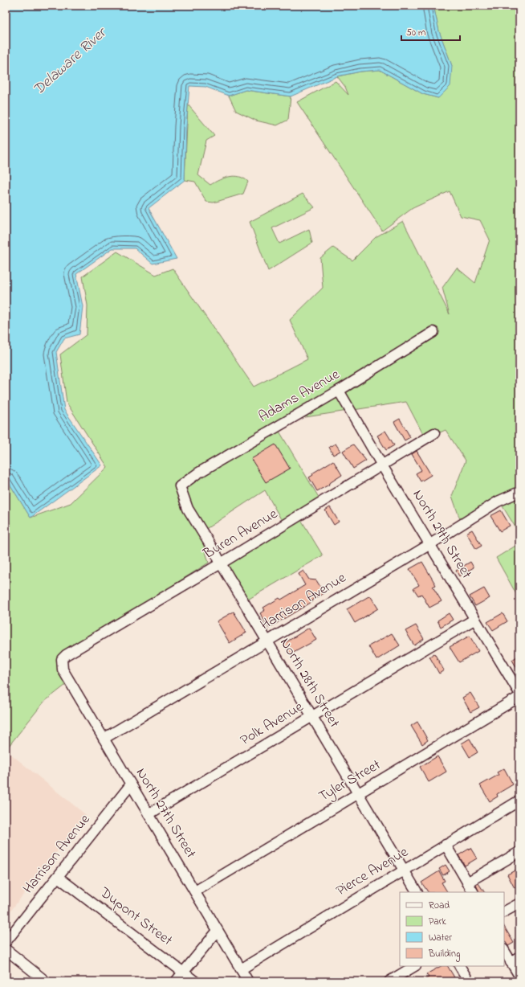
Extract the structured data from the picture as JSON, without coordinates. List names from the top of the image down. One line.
{"streets":{"street":["Adams Avenue","Buren Avenue","North 29th Street","Harrison Avenue","North 28th Street","Polk Avenue","Tyler Street","North 27th Street","Pierce Avenue","Dupont Street"]},"crossings":[["Adams Avenue","North 29th Street"],["Adams Avenue","North 28th Street"],["Buren Avenue","North 29th Street"],["Buren Avenue","North 28th Street"],["Buren Avenue","North 27th Street"],["North 29th Street","Harrison Avenue"],["North 29th Street","Polk Avenue"],["Harrison Avenue","North 28th Street"],["Harrison Avenue","North 27th Street"],["Harrison Avenue","Dupont Street"],["North 28th Street","Polk Avenue"],["North 28th Street","Tyler Street"],["North 28th Street","Pierce Avenue"],["Polk Avenue","North 27th Street"],["Tyler Street","North 27th Street"],["North 27th Street","Pierce Avenue"]],"water":["Delaware River"],"legend":["Road","Park","Water","Building"],"scale_bar":"50 m"}
